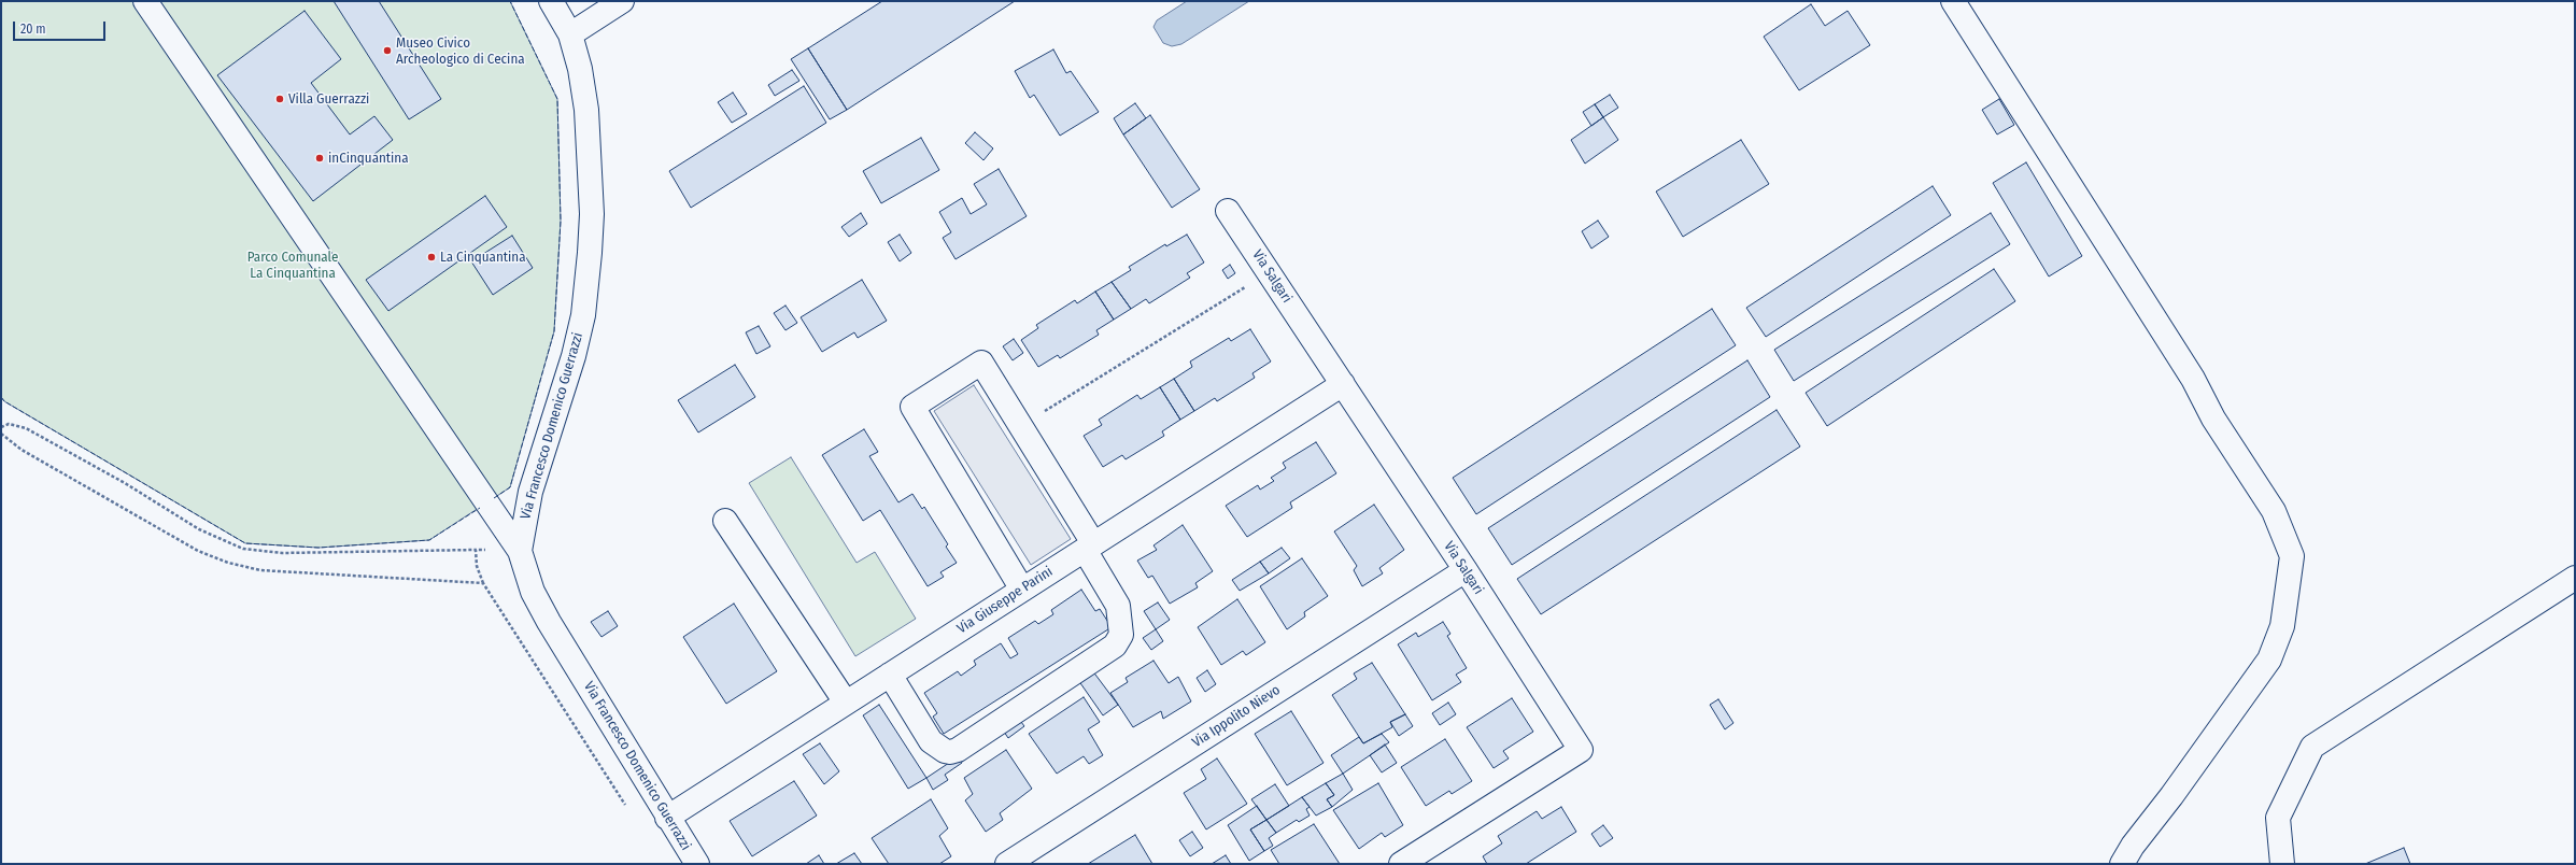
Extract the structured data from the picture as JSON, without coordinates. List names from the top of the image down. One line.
{"streets":{"street":["Via Salgari","Via Francesco Domenico Guerrazzi","Via Giuseppe Parini","Via Ippolito Nievo"]},"crossings":[["Via Salgari","Via Giuseppe Parini"],["Via Salgari","Via Ippolito Nievo"],["Via Francesco Domenico Guerrazzi","Via Giuseppe Parini"]],"parks":["Parco Comunale La Cinquantina"],"places":["Museo Civico Archeologico di Cecina","Villa Guerrazzi","inCinquantina","La Cinquantina"],"scale_bar":"20 m"}
